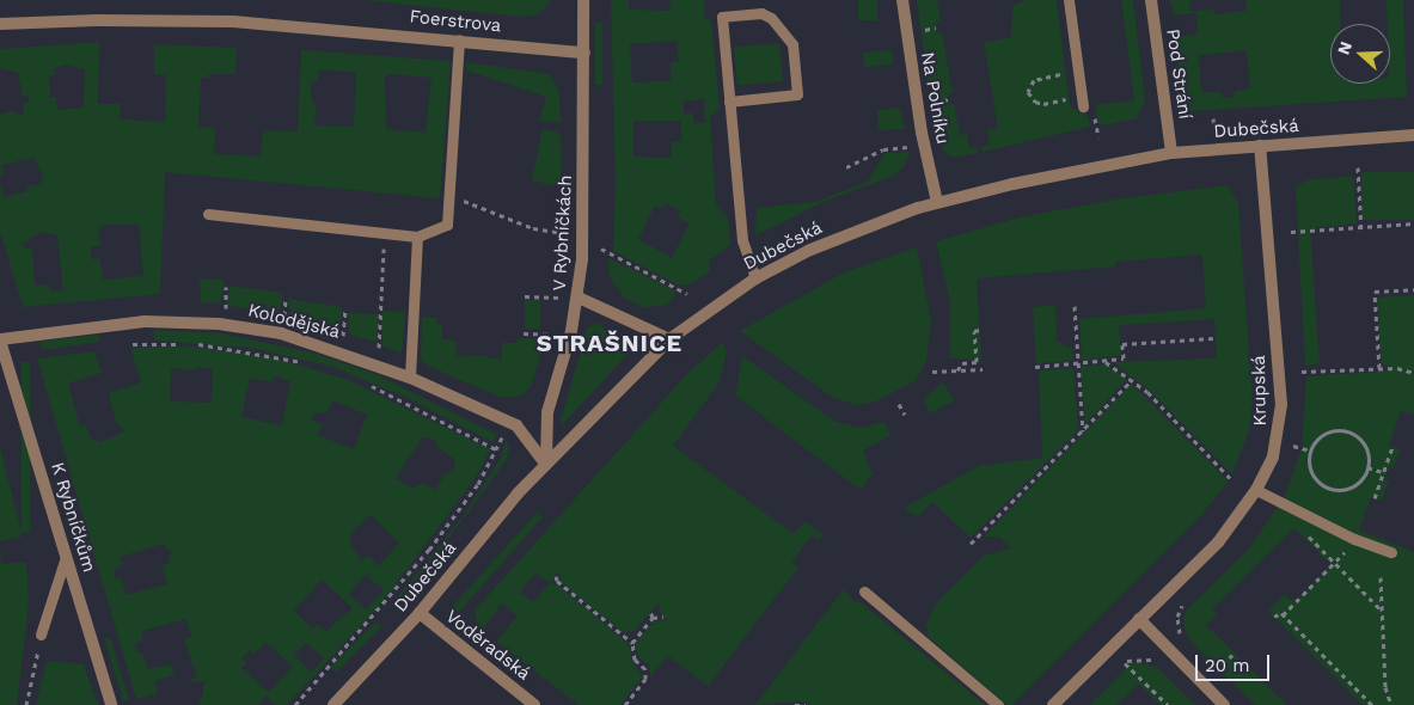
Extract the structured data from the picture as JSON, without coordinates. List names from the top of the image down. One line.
{"streets":{"street":["Foerstrova","Pod Strání","Na Polníku","Dubečská","V Rybníčkách","Kolodějská","Krupská","K Rybníčkům","Voděradská"]},"crossings":[["Foerstrova","V Rybníčkách"],["Pod Strání","Dubečská"],["Na Polníku","Dubečská"],["Dubečská","V Rybníčkách"],["Dubečská","Kolodějská"],["Dubečská","Krupská"],["Dubečská","Voděradská"],["V Rybníčkách","Kolodějská"],["Kolodějská","K Rybníčkům"]],"districts":["STRAŠNICE"],"scale_bar":"20 m","north":"left"}
